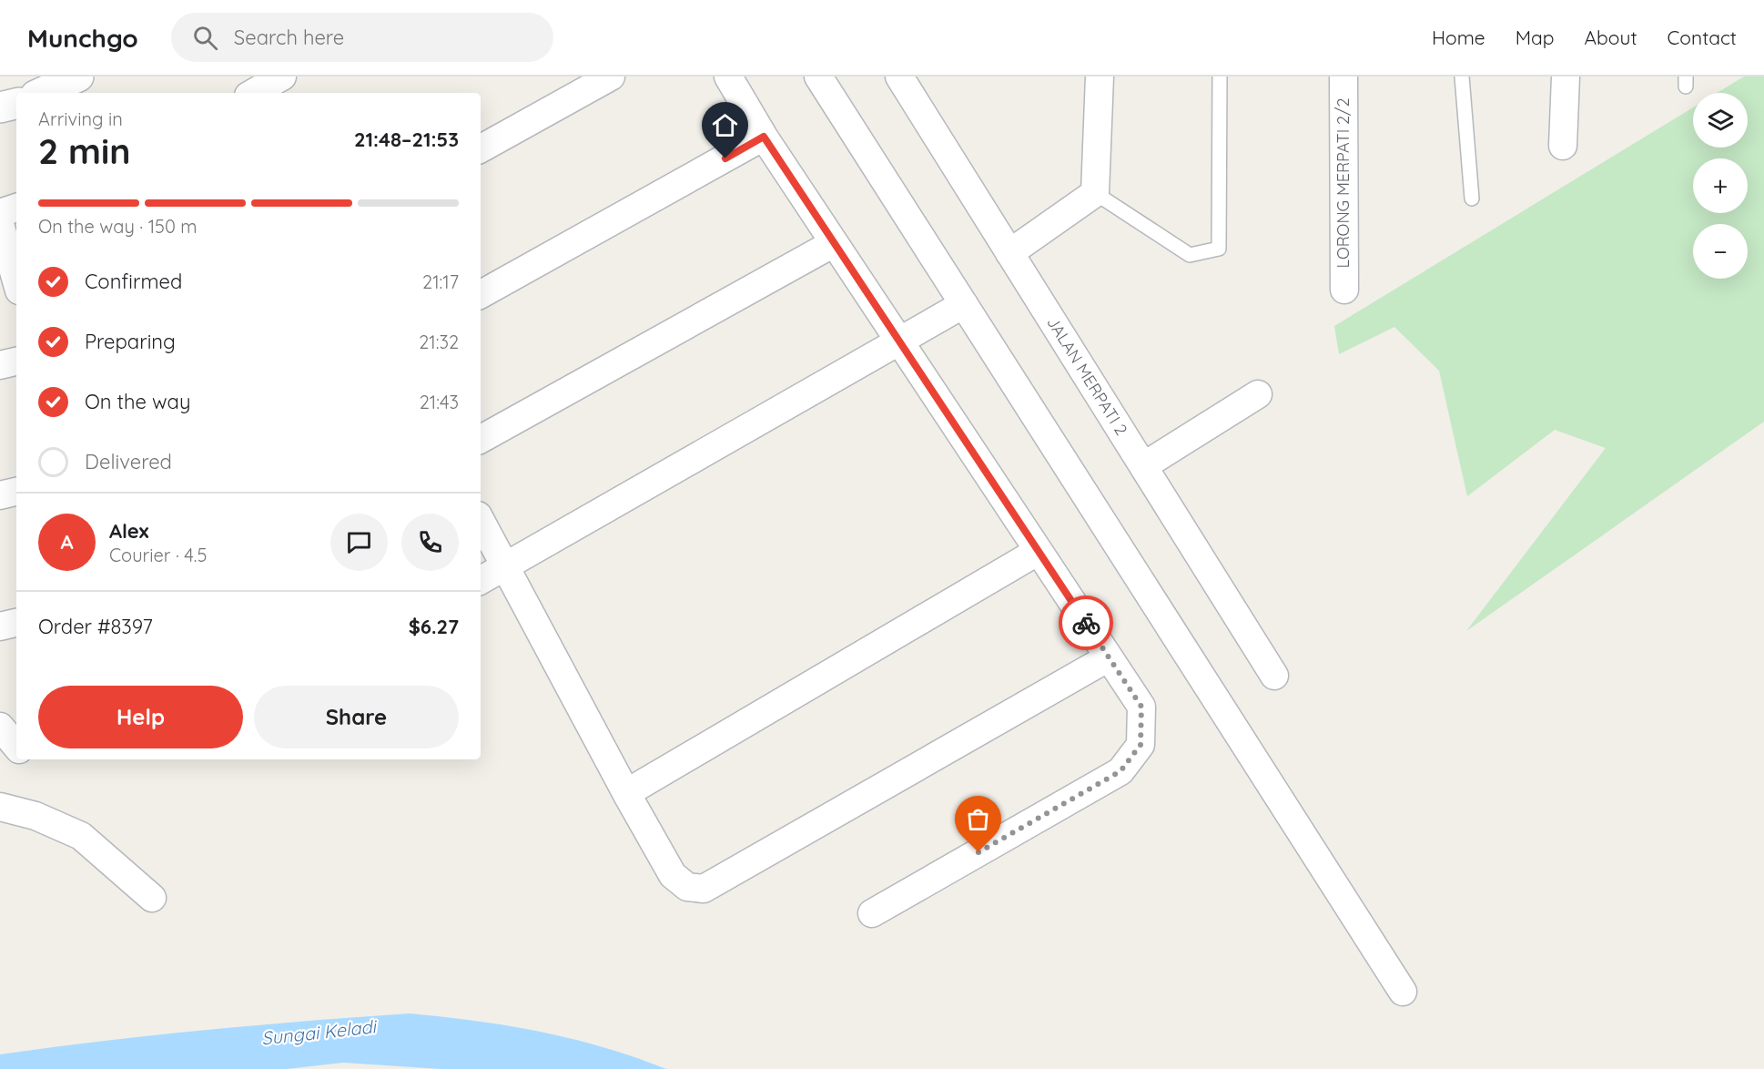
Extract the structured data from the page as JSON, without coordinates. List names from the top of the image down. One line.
{"streets":{"street":["LORONG MERPATI 2/2","JALAN MERPATI 2"]},"water":["Sungai Keladi"],"page":{"header":"Munchgo","search":"Search here","nav":["Home","Map","About","Contact"],"map_buttons":["+","−"],"heading":["2 min","Arriving in","21:48–21:53"],"panel":["Alex","Courier · 4.5","Order #8397","$6.27"],"bar":"On the way · 150 m","list":[["Confirmed","21:17"],["Preparing","21:32"],["On the way","21:43"],"Delivered"],"round":"A","buttons":["Help","Share"]}}
